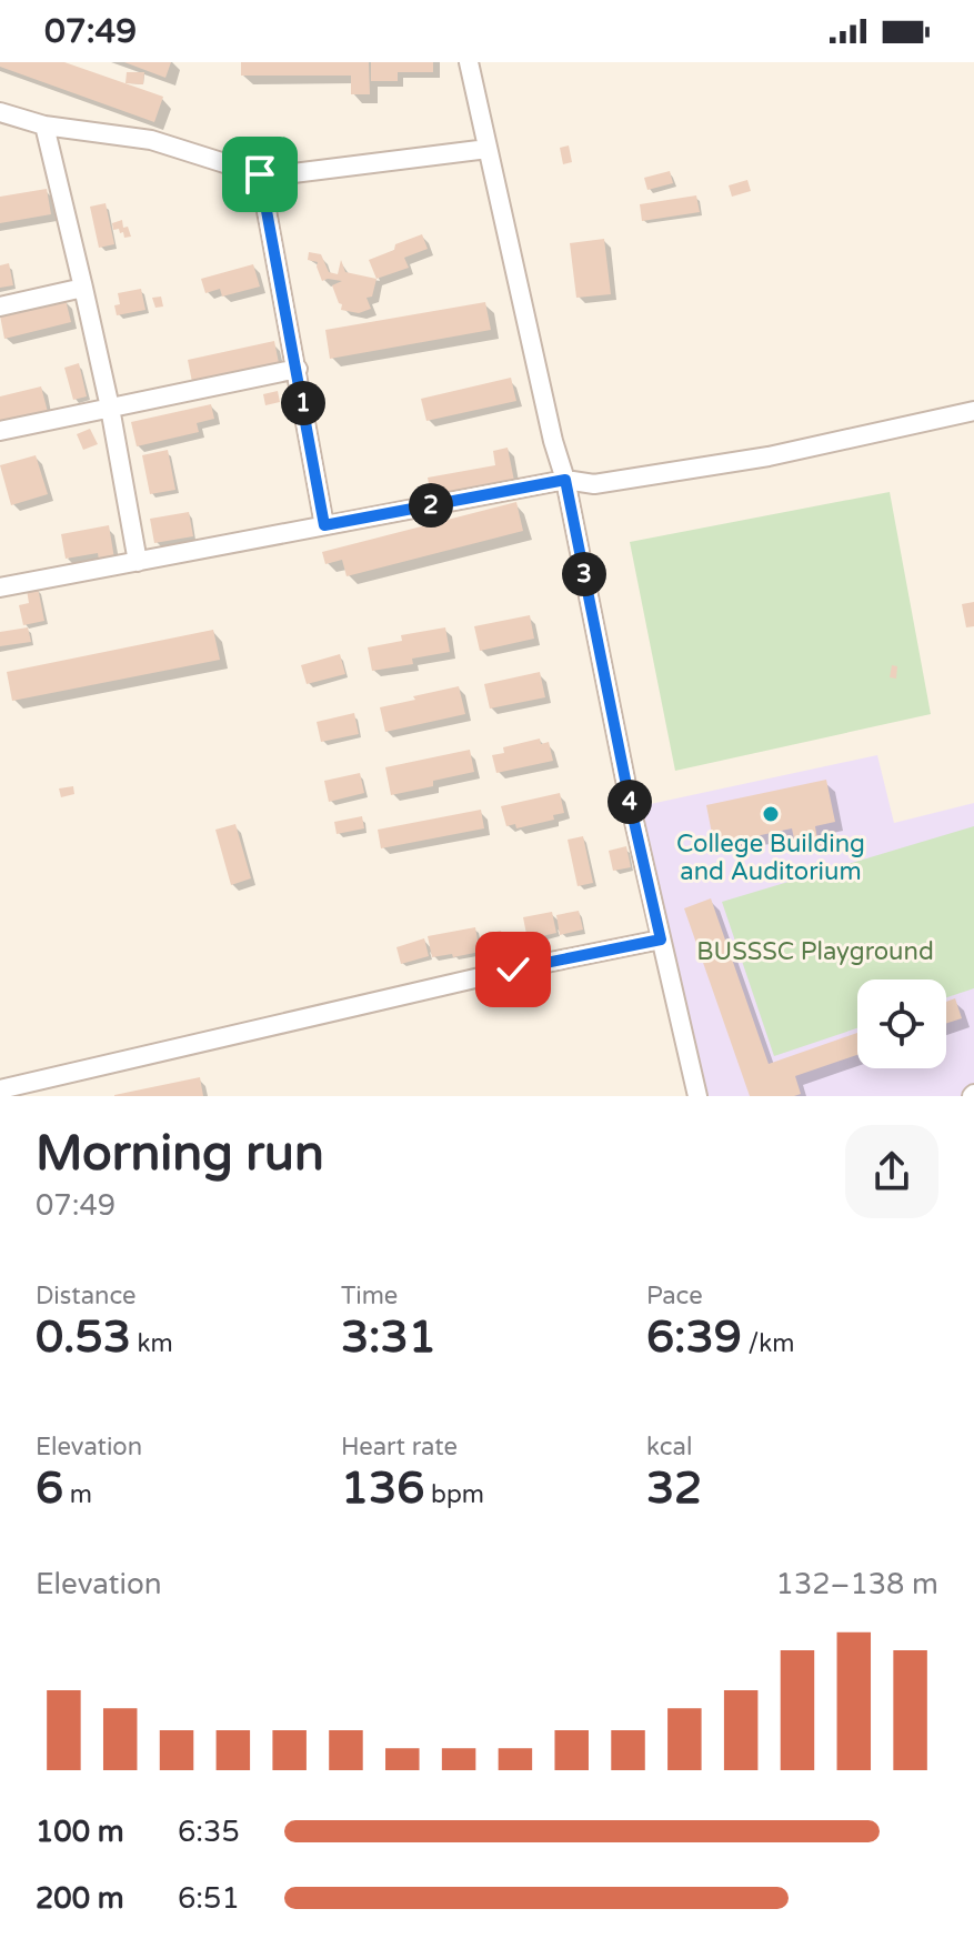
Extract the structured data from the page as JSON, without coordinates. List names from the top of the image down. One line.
{"parks":["BUSSSC Playground"],"places":["College Building and Auditorium"],"page":{"status":"07:49","pins":["1","2","3","4"],"heading":["Morning run","07:49"],"stats":[["Distance","0.53 km"],["Time","3:31"],["Pace","6:39 /km"],["Elevation","6 m"],["Heart rate","136 bpm"],["kcal","32"]],"chart":["Elevation","132–138 m"],"list":[{"name":"100 m","note":"6:35"},{"name":"200 m","note":"6:51"}]}}
